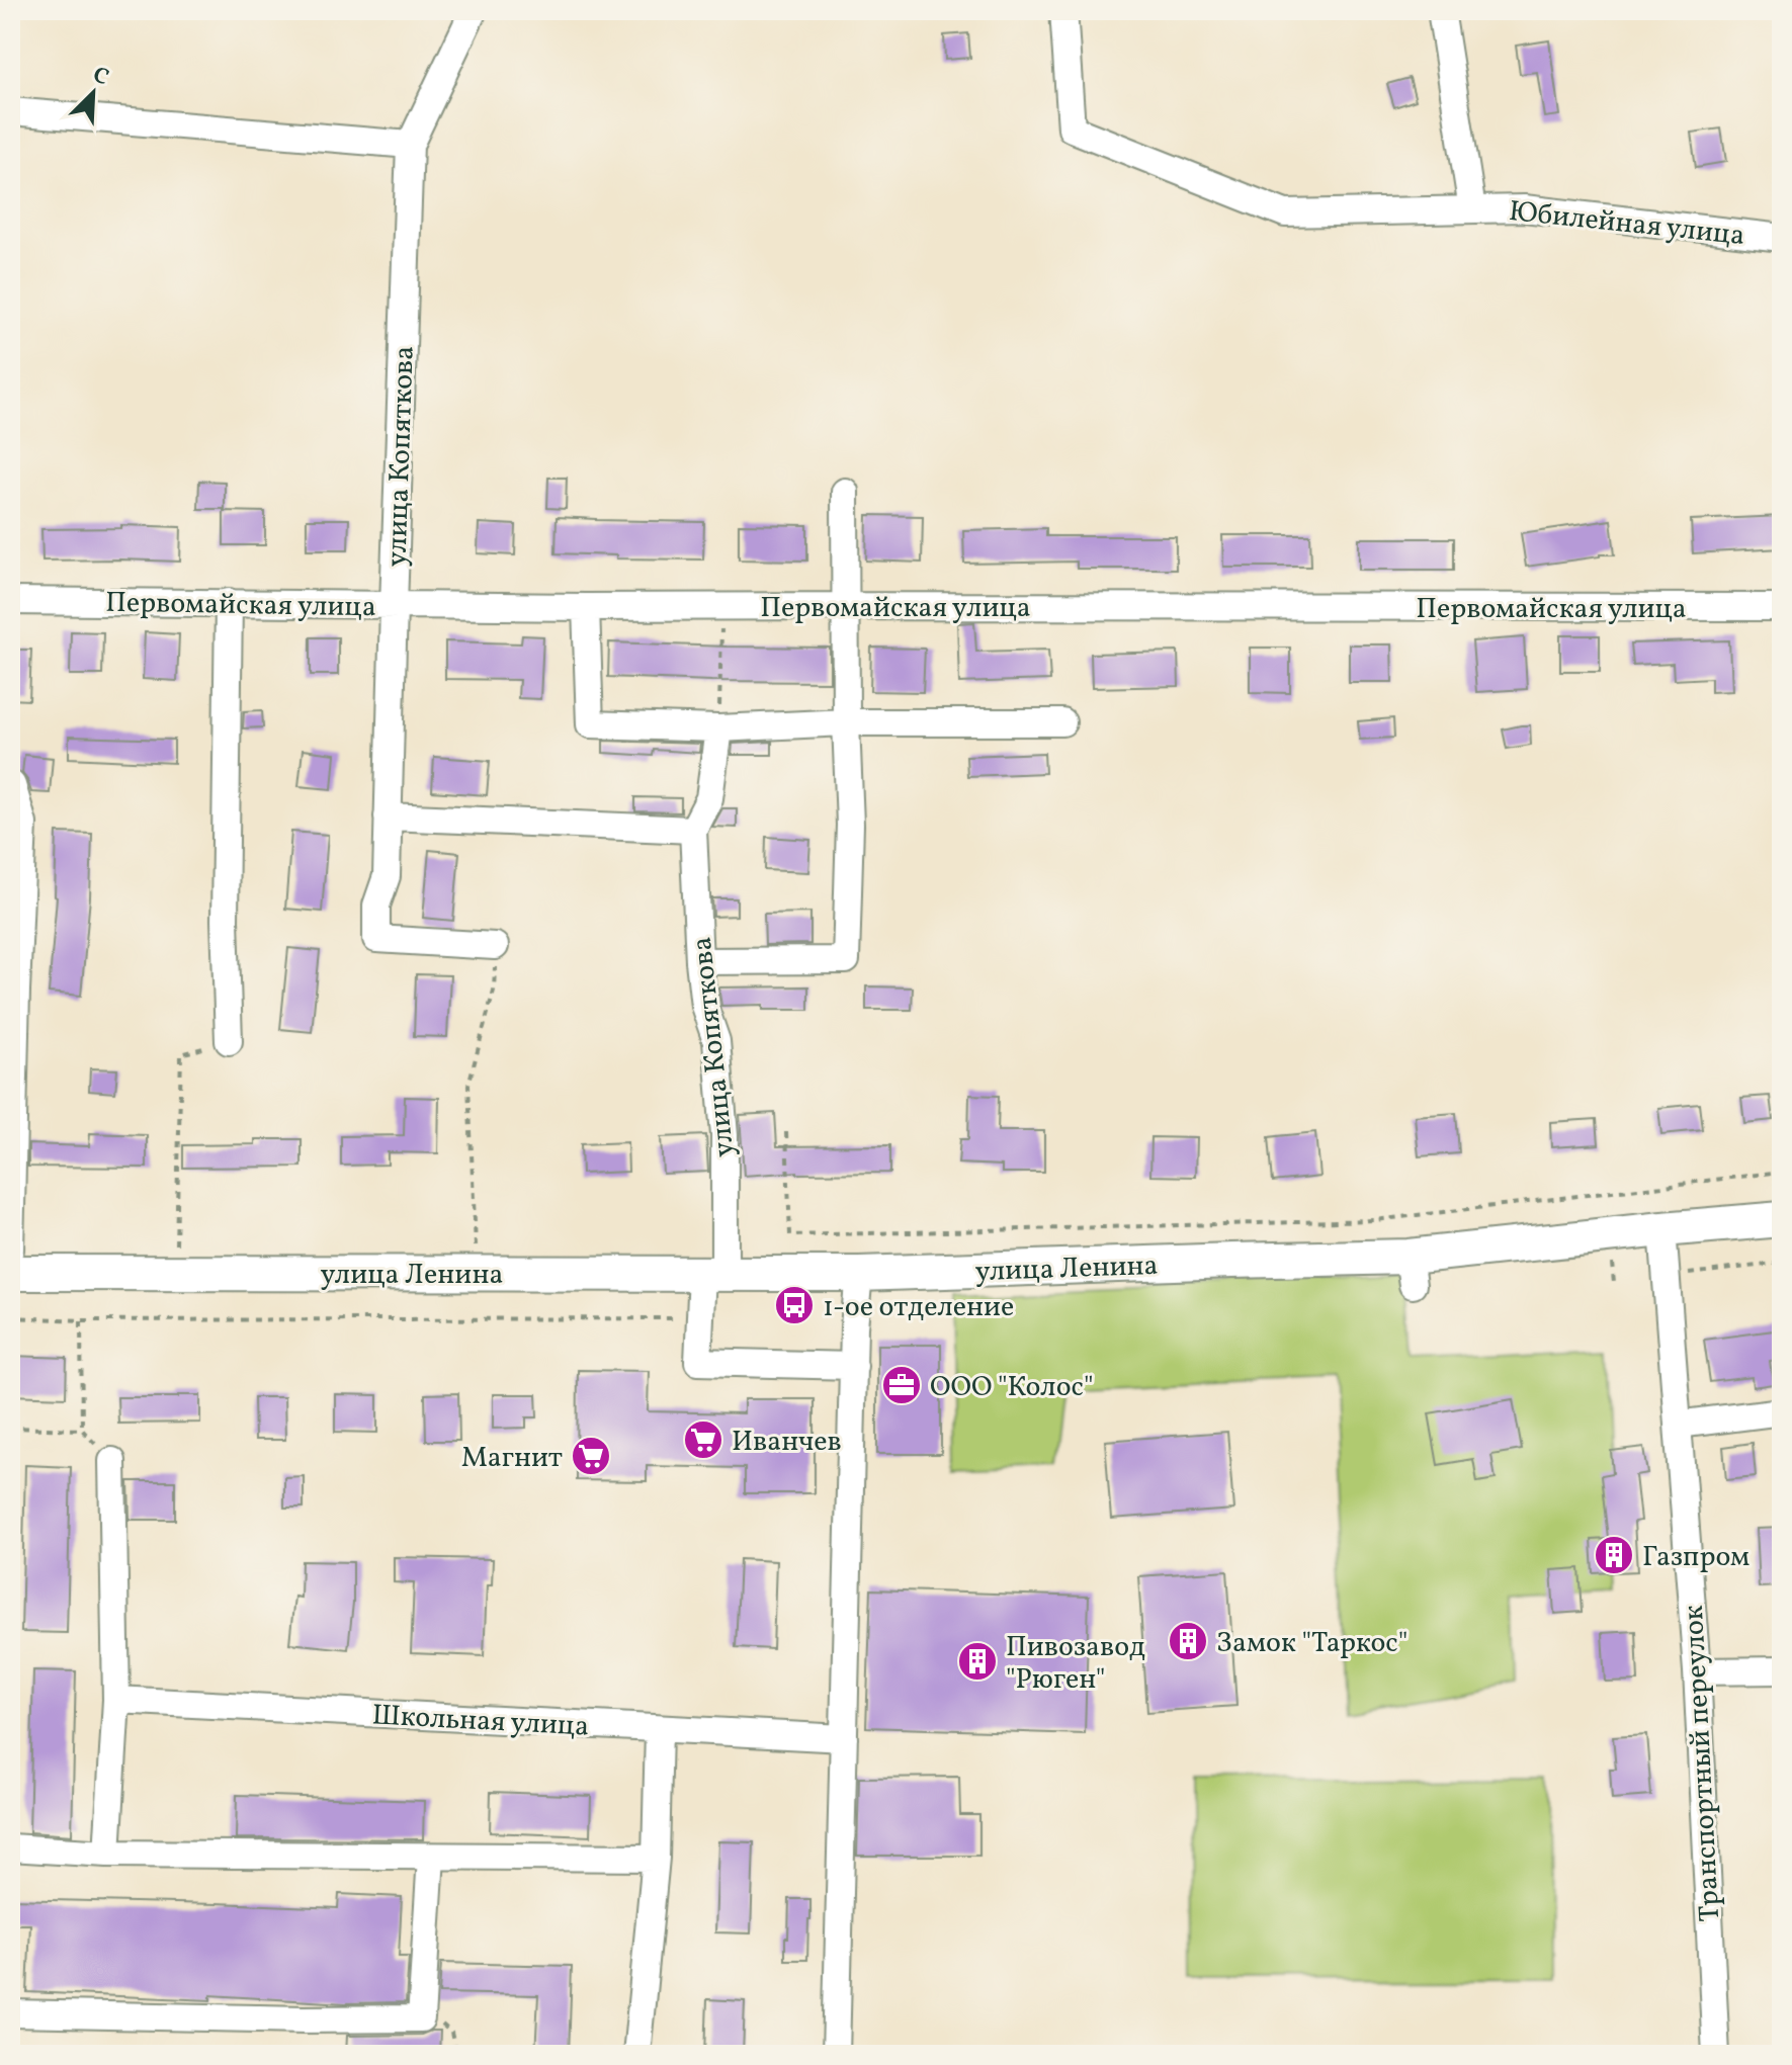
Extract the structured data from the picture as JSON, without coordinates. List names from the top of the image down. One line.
{"streets":{"main road":["улица Ленина"],"street":["Юбилейная улица","улица Копяткова","Первомайская улица","Школьная улица","Транспортный переулок"]},"crossings":[["улица Копяткова","Первомайская улица"],["улица Копяткова","улица Ленина"],["улица Ленина","Транспортный переулок"]],"places":{"bus stop":["1-ое отделение"],"office":["ООО \"Колос\""],"supermarket":["Иванчев","Магнит"],"building":["Газпром","Замок \"Таркос\"","Пивозавод \"Рюген\""]},"north":"top right"}
